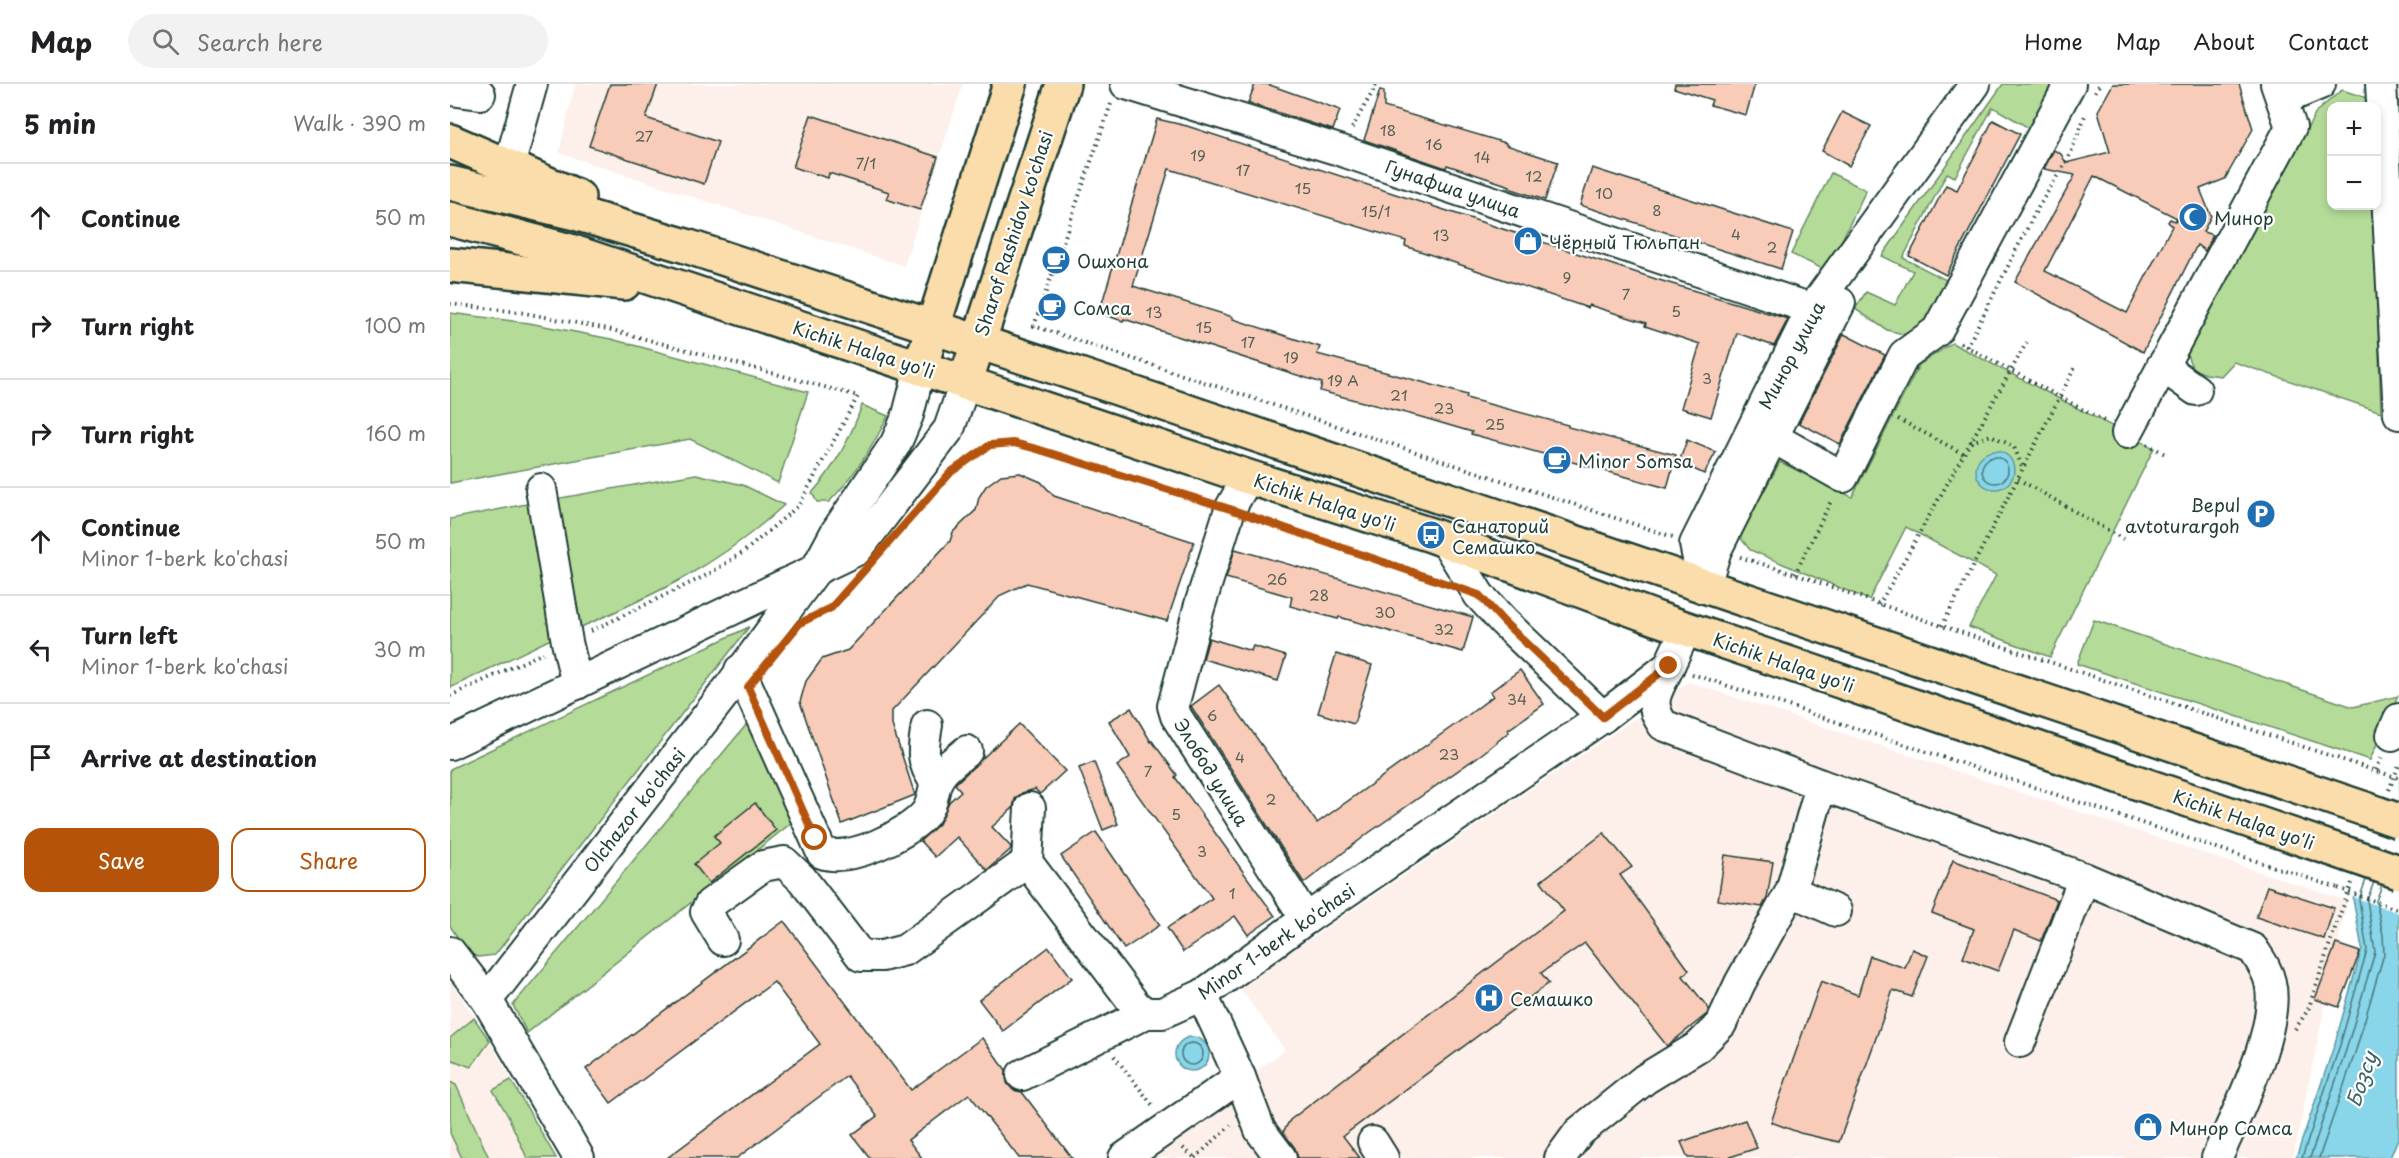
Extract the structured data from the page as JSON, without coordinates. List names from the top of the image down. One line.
{"streets":{"main road":["Sharof Rashidov ko'chasi","Kichik Halqa yo'li"],"street":["Гунафша улица","Минор улица","Элобод улица","Olchazor ko'chasi","Minor 1-berk ko'chasi"]},"crossings":[["Гунафша улица","Минор улица"],["Sharof Rashidov ko'chasi","Kichik Halqa yo'li"],["Sharof Rashidov ko'chasi","Olchazor ko'chasi"],["Kichik Halqa yo'li","Элобод улица"],["Kichik Halqa yo'li","Olchazor ko'chasi"],["Kichik Halqa yo'li","Minor 1-berk ko'chasi"],["Элобод улица","Minor 1-berk ko'chasi"]],"water":["Бозсу"],"places":{"mosque":["Минор"],"shop":["Чёрный Тюльпан","Минор Сомса"],"cafe":["Ошхона","Сомса","Minor Somsa"],"parking":["Bepul avtoturargoh"],"bus stop":["Санаторий Семашко"],"hospital":["Семашко"]},"house_numbers":["18","27","16","19","14","7/1","17","12","15","10","8","15/1","4","13","2","9","7","5","13","15","17","19","3","19 А","21","23","25","26","28","30","32","34","6","23","4","7","2","5","3","1"],"page":{"header":"Map","search":"Search here","nav":["Home","Map","About","Contact"],"heading":["5 min","Walk · 390 m"],"map_buttons":["+","−"],"list":[["Continue","50 m"],["Turn right","100 m"],["Turn right","160 m"],["Continue","Minor 1-berk ko'chasi","50 m"],["Turn left","Minor 1-berk ko'chasi","30 m"],"Arrive at destination"],"buttons":["Save","Share"]}}
